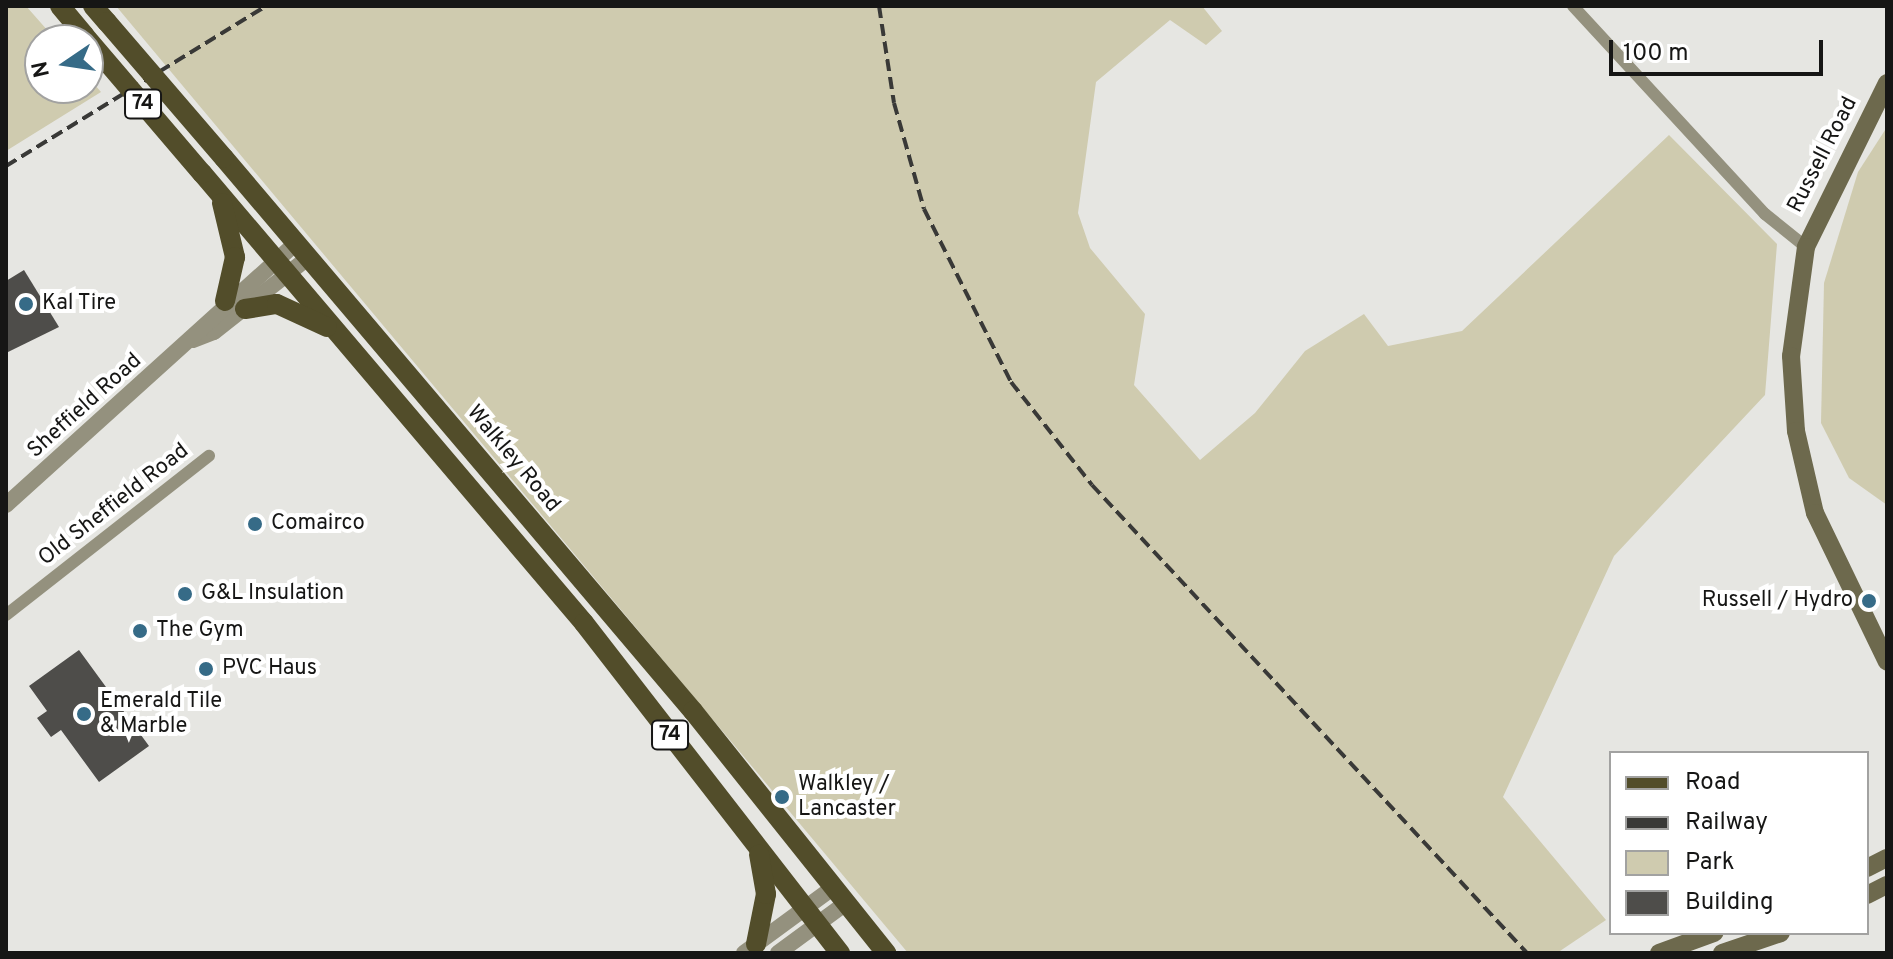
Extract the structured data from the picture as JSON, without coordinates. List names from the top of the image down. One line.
{"streets":{"main road":["74","Russell Road","Walkley Road"],"street":["Sheffield Road","Old Sheffield Road"]},"crossings":[["74","Sheffield Road"],["Sheffield Road","Walkley Road"]],"places":["Kal Tire","Comairco","G&L Insulation","Russell / Hydro","The Gym","PVC Haus","Emerald Tile & Marble","Walkley / Lancaster"],"legend":["Road","Railway","Park","Building"],"scale_bar":"100 m","north":"left"}
